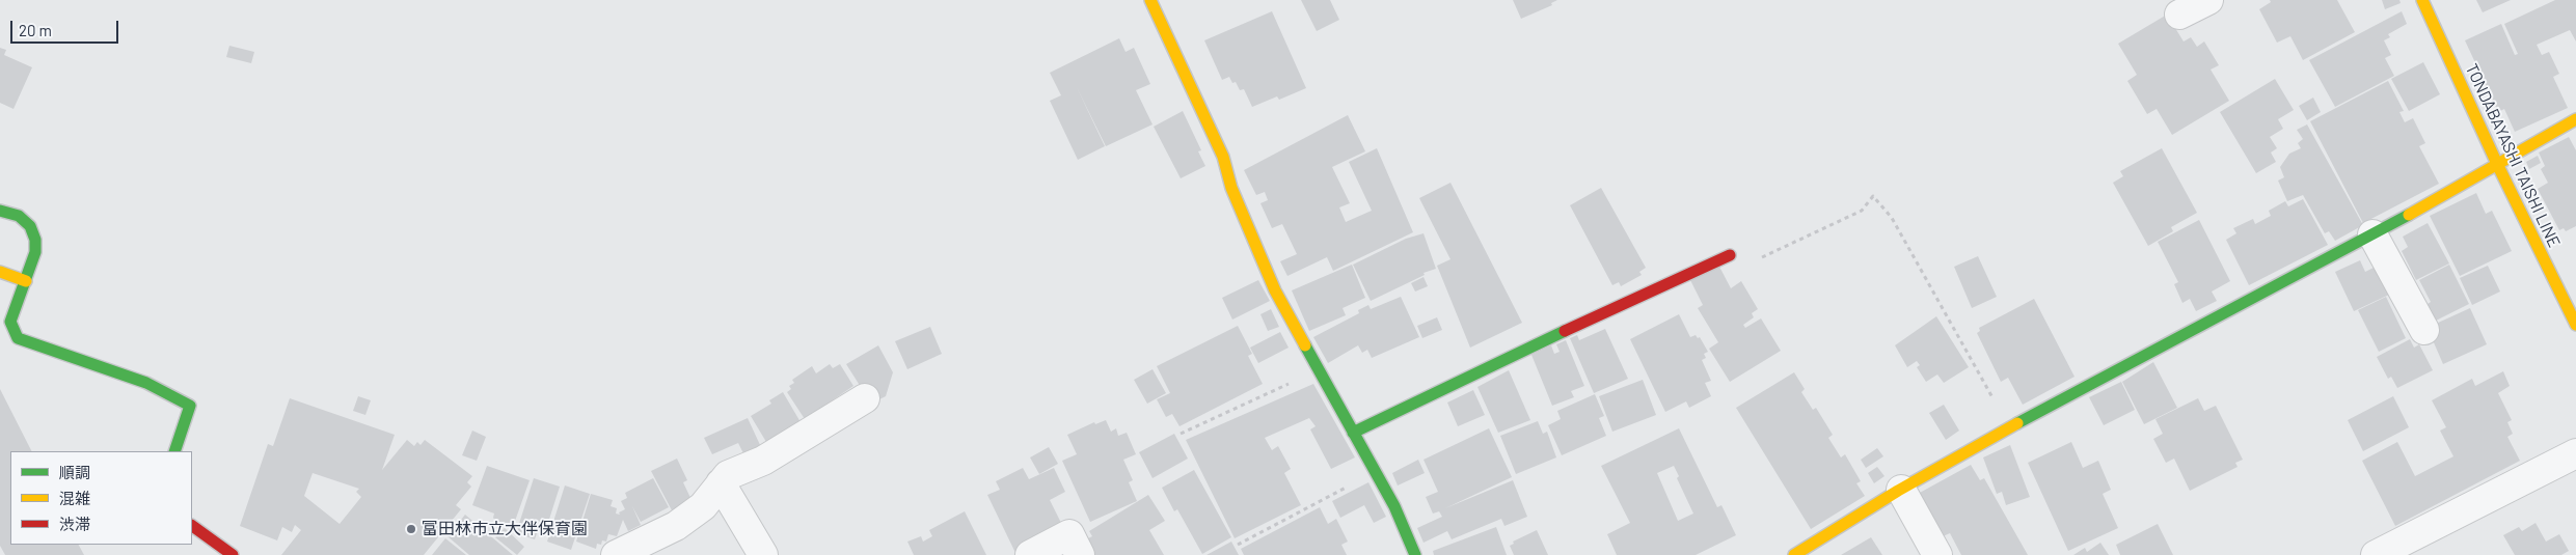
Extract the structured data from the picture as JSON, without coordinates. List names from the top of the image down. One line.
{"streets":{"street":["TONDABAYASHI TAISHI LINE"]},"places":["富田林市立大伴保育園"],"legend":["順調","混雑","渋滞"],"scale_bar":"20 m"}
